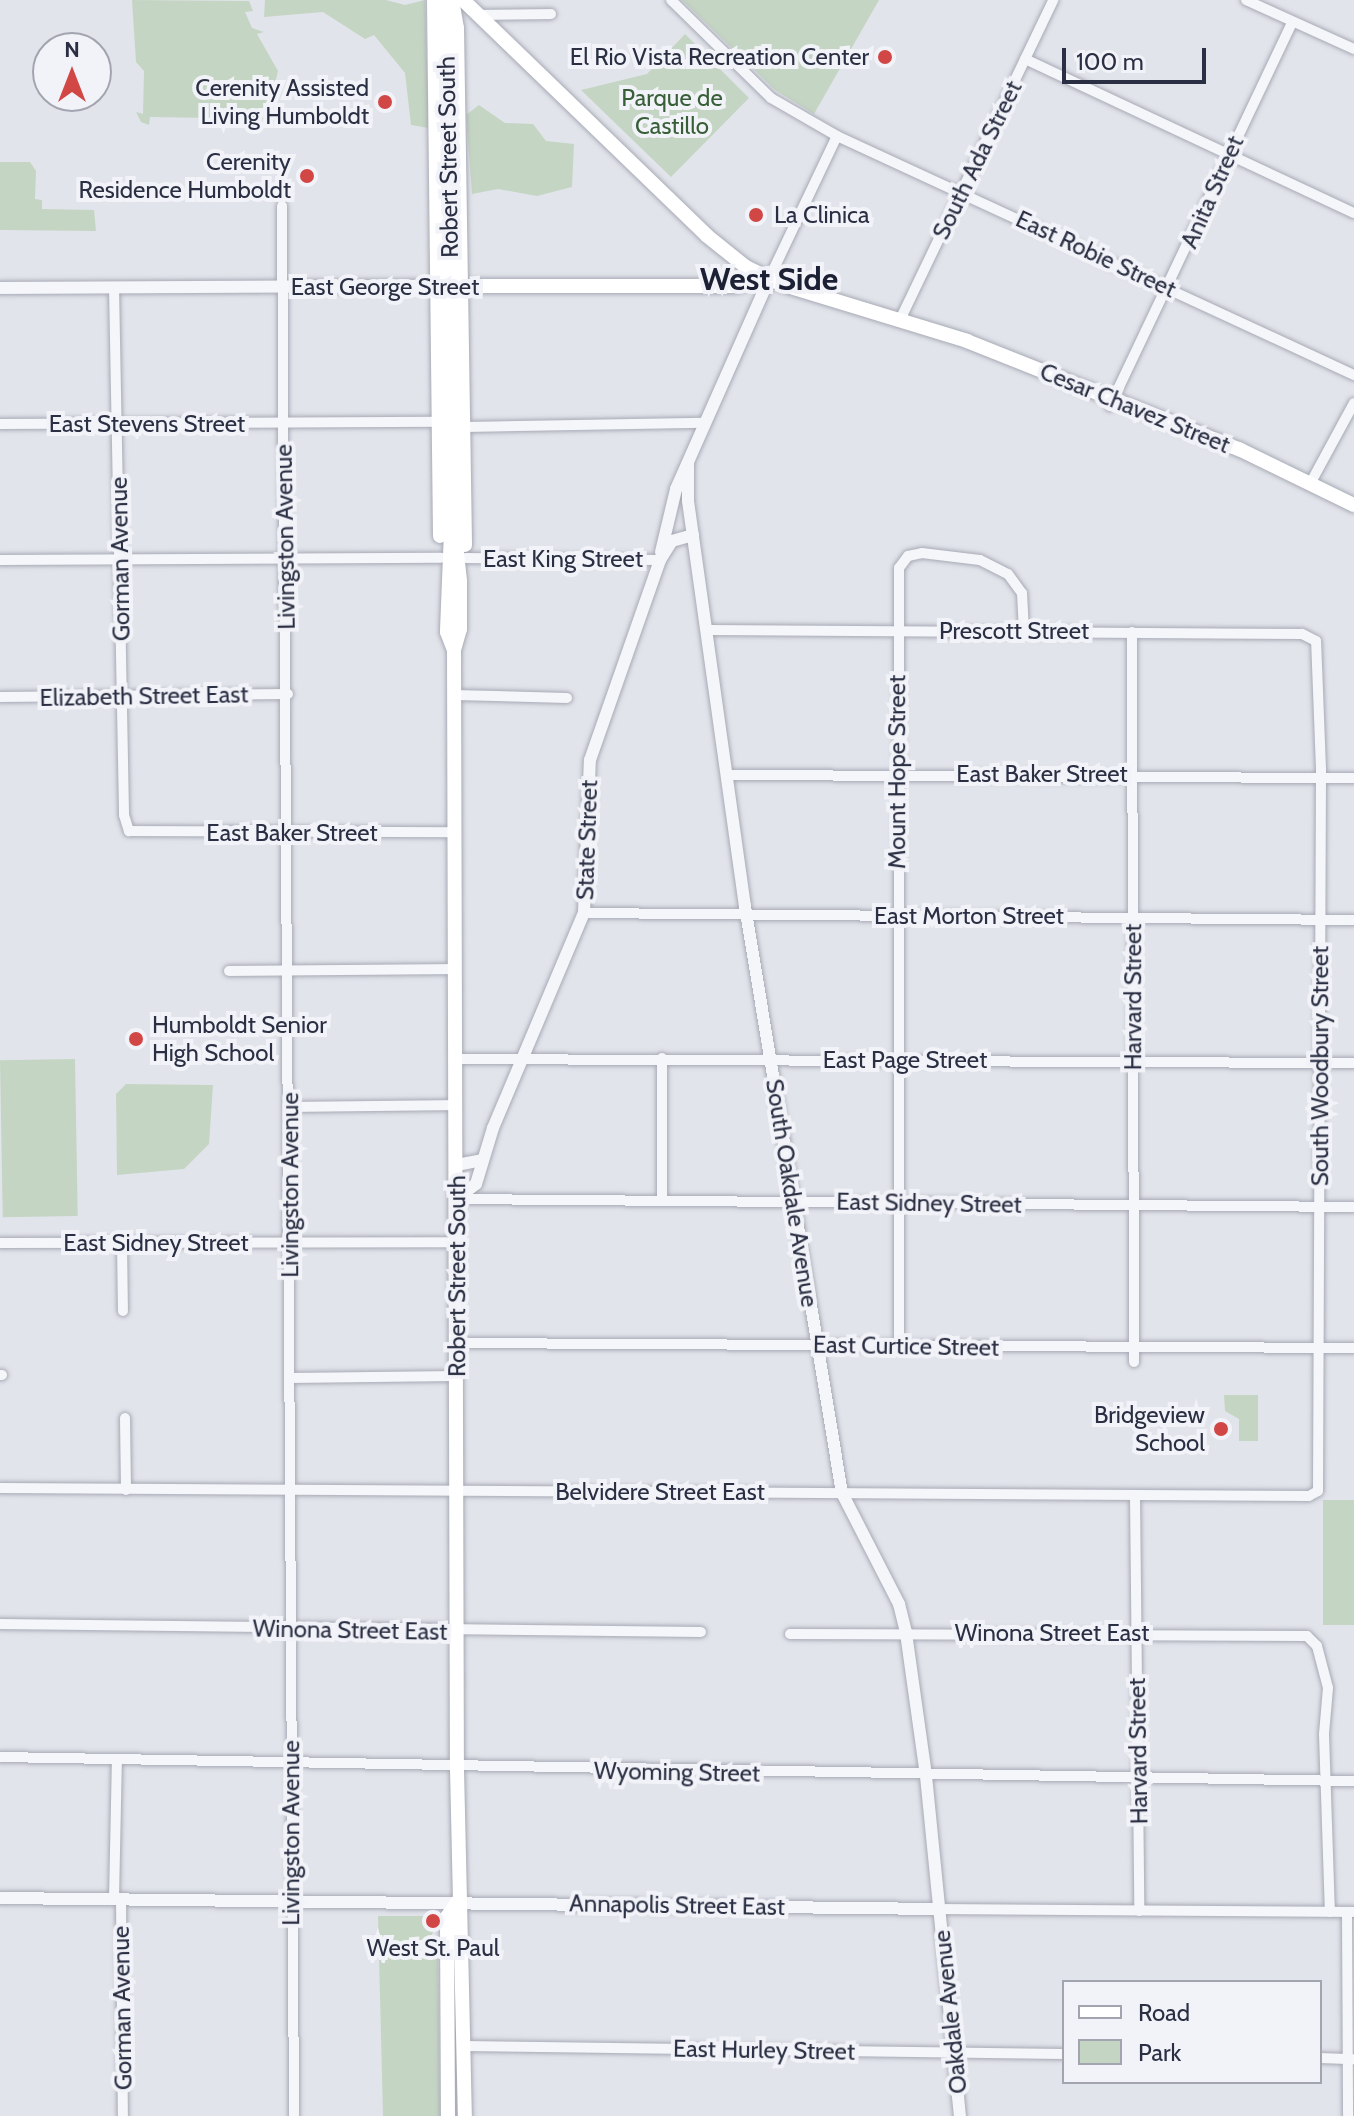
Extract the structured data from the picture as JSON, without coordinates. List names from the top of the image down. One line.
{"streets":{"main road":["Robert Street South","East George Street","Cesar Chavez Street"],"street":["South Ada Street","Anita Street","East Robie Street","East Stevens Street","Livingston Avenue","Gorman Avenue","East King Street","Prescott Street","Elizabeth Street East","Mount Hope Street","East Baker Street","State Street","East Morton Street","Harvard Street","East Page Street","South Woodbury Street","South Oakdale Avenue","East Sidney Street","East Curtice Street","Belvidere Street East","Winona Street East","Wyoming Street","Annapolis Street East","Oakdale Avenue","East Hurley Street"]},"crossings":[["Robert Street South","East Baker Street"],["Robert Street South","State Street"],["Robert Street South","East Page Street"],["Robert Street South","East Sidney Street"],["Robert Street South","East Curtice Street"],["Robert Street South","Belvidere Street East"],["Robert Street South","Winona Street East"],["Robert Street South","Wyoming Street"],["Robert Street South","Annapolis Street East"],["Robert Street South","East Hurley Street"],["South Ada Street","East Robie Street"],["South Ada Street","Cesar Chavez Street"],["Anita Street","East Robie Street"],["Anita Street","Cesar Chavez Street"],["East Robie Street","State Street"],["East George Street","Cesar Chavez Street"],["East George Street","Livingston Avenue"],["East George Street","Gorman Avenue"],["East George Street","State Street"],["Cesar Chavez Street","State Street"],["East Stevens Street","Livingston Avenue"],["East Stevens Street","Gorman Avenue"],["Livingston Avenue","Elizabeth Street East"],["Livingston Avenue","East Baker Street"],["Livingston Avenue","East Sidney Street"],["Livingston Avenue","Belvidere Street East"],["Livingston Avenue","Winona Street East"],["Livingston Avenue","Wyoming Street"],["Livingston Avenue","Annapolis Street East"],["Gorman Avenue","Elizabeth Street East"],["Gorman Avenue","East Baker Street"],["Gorman Avenue","Wyoming Street"],["Gorman Avenue","Annapolis Street East"],["East King Street","State Street"],["Prescott Street","Mount Hope Street"],["Prescott Street","Harvard Street"],["Prescott Street","South Woodbury Street"],["Prescott Street","South Oakdale Avenue"],["Mount Hope Street","East Baker Street"],["Mount Hope Street","East Morton Street"],["Mount Hope Street","East Page Street"],["Mount Hope Street","East Sidney Street"],["Mount Hope Street","East Curtice Street"],["East Baker Street","Harvard Street"],["East Baker Street","South Woodbury Street"],["East Baker Street","South Oakdale Avenue"],["State Street","East Morton Street"],["State Street","East Page Street"],["State Street","South Oakdale Avenue"],["State Street","East Sidney Street"],["East Morton Street","Harvard Street"],["East Morton Street","South Woodbury Street"],["East Morton Street","South Oakdale Avenue"],["Harvard Street","East Page Street"],["Harvard Street","East Sidney Street"],["Harvard Street","East Curtice Street"],["Harvard Street","Belvidere Street East"],["Harvard Street","Winona Street East"],["Harvard Street","Wyoming Street"],["Harvard Street","Annapolis Street East"],["East Page Street","South Woodbury Street"],["East Page Street","South Oakdale Avenue"],["South Woodbury Street","East Sidney Street"],["South Woodbury Street","East Curtice Street"],["South Woodbury Street","Belvidere Street East"],["South Oakdale Avenue","East Sidney Street"],["South Oakdale Avenue","East Curtice Street"],["South Oakdale Avenue","Belvidere Street East"],["South Oakdale Avenue","Winona Street East"],["South Oakdale Avenue","Wyoming Street"],["South Oakdale Avenue","Annapolis Street East"],["South Oakdale Avenue","Oakdale Avenue"],["Winona Street East","Wyoming Street"],["Annapolis Street East","Oakdale Avenue"],["Oakdale Avenue","East Hurley Street"]],"districts":["West Side"],"parks":["Parque de Castillo"],"places":["El Rio Vista Recreation Center","Cerenity Assisted Living Humboldt","Cerenity Residence Humboldt","La Clinica","Humboldt Senior High School","Bridgeview School","West St. Paul"],"legend":["Road","Park"],"scale_bar":"100 m","north":"top"}
